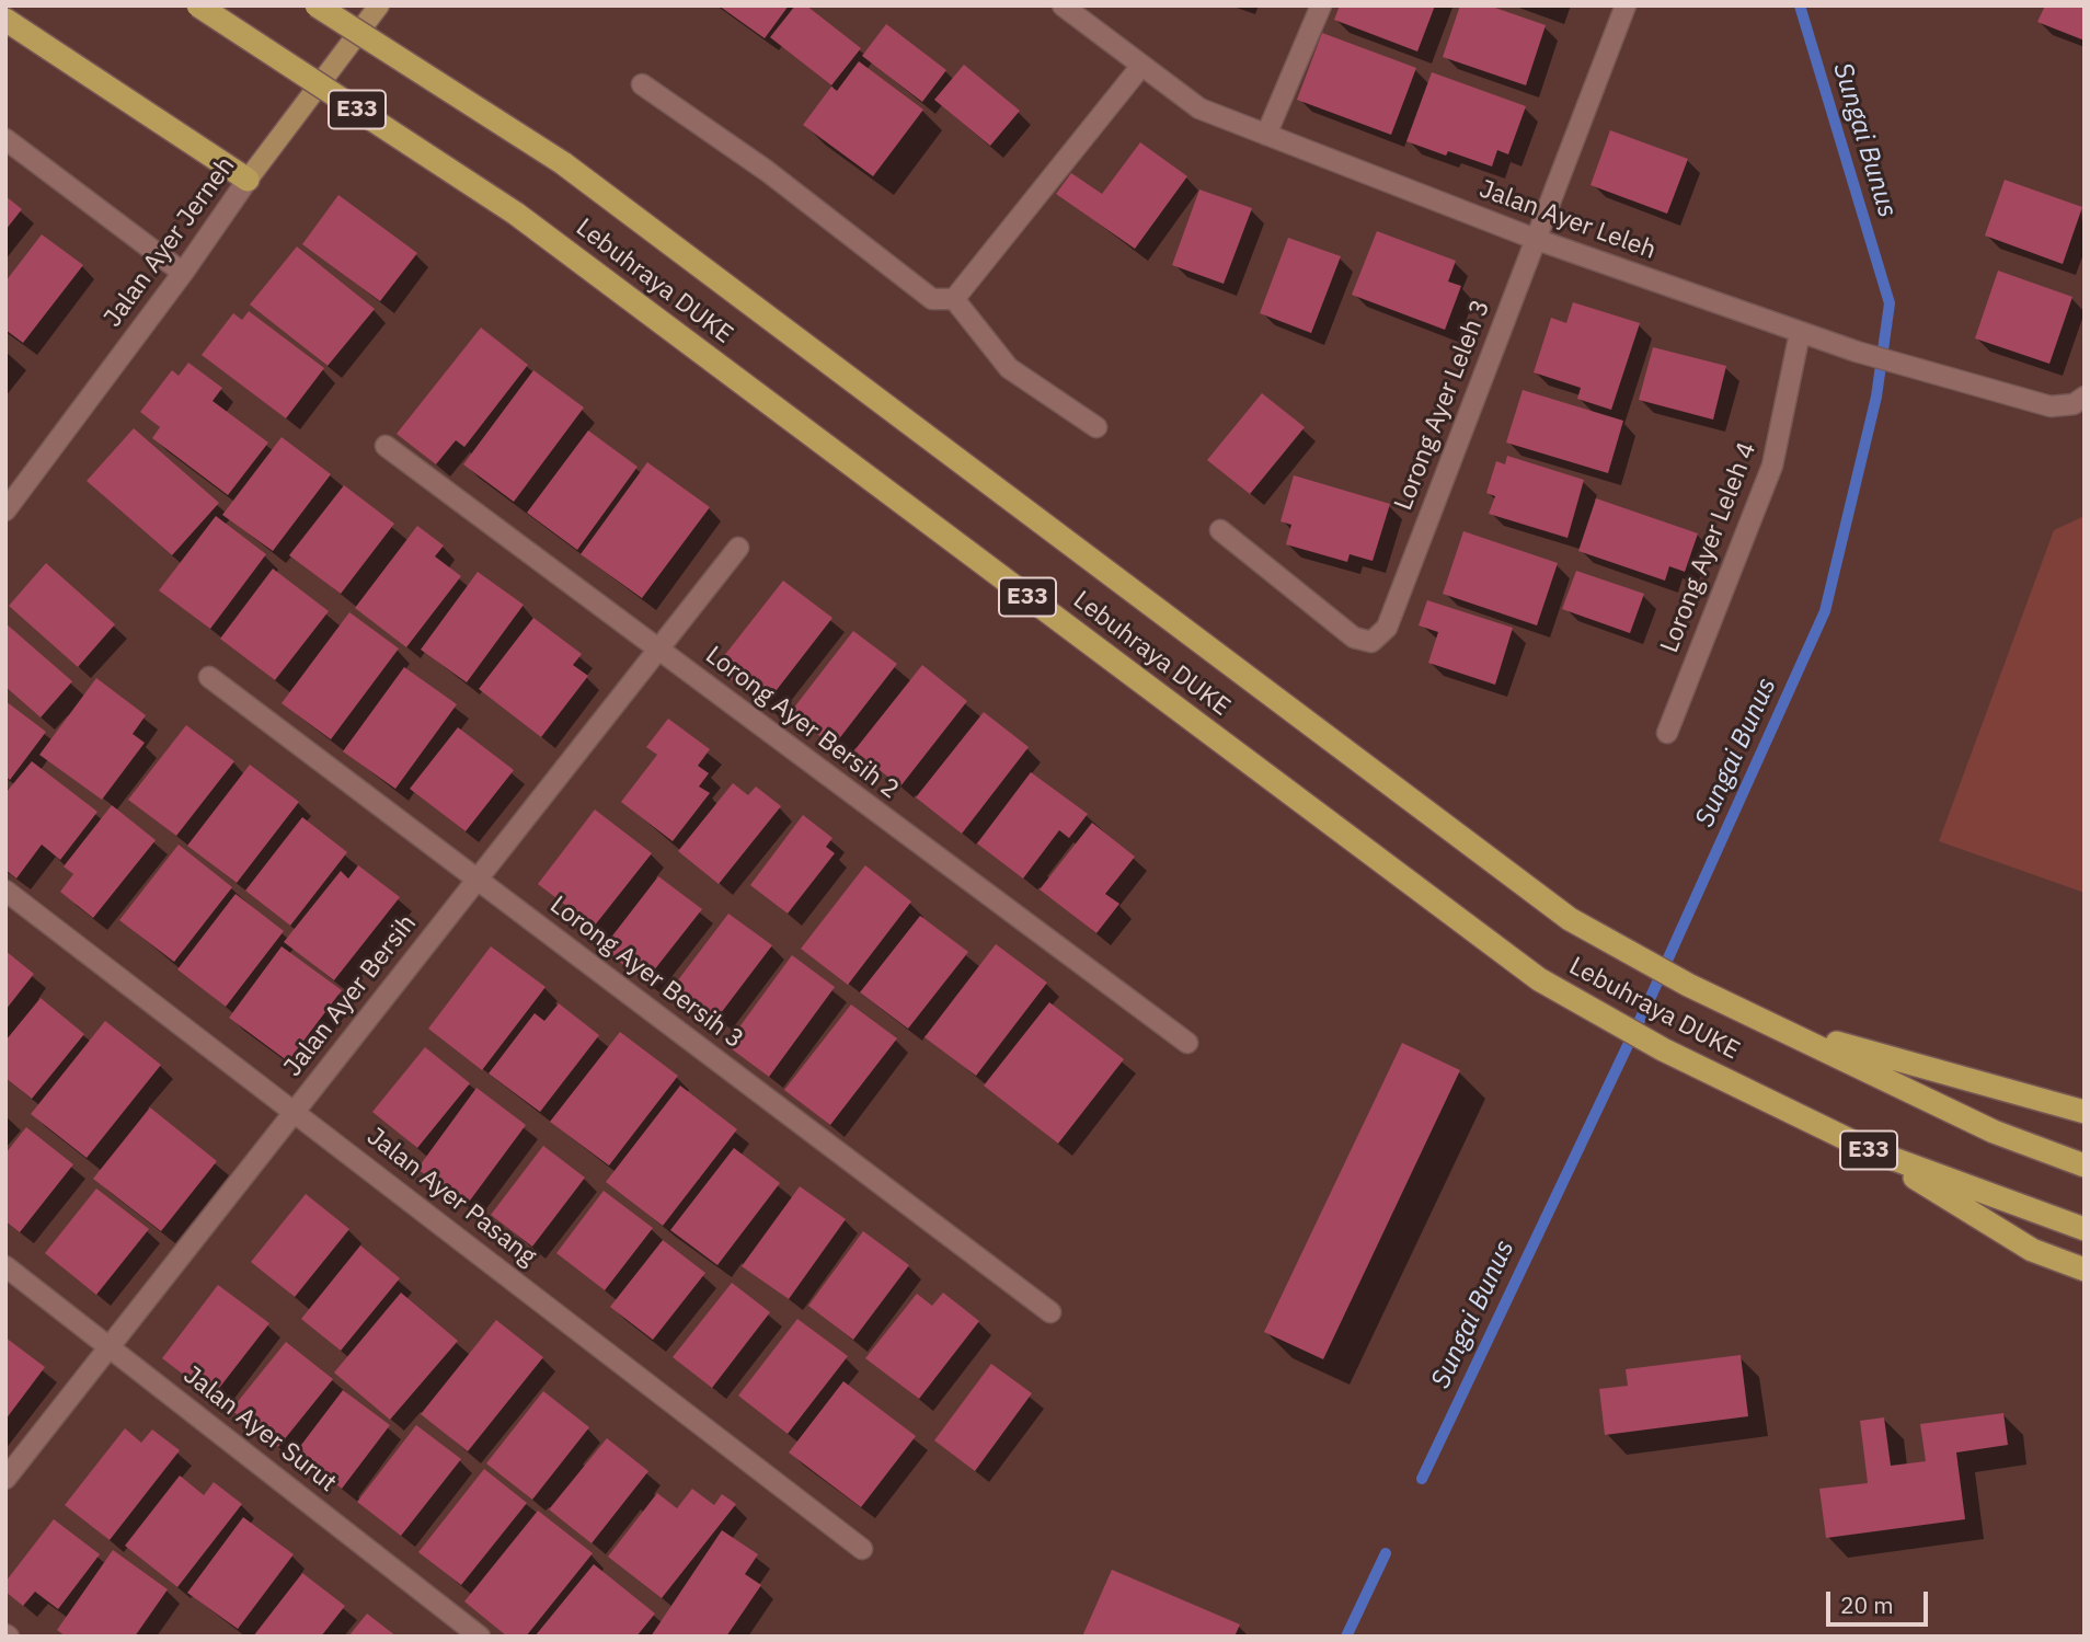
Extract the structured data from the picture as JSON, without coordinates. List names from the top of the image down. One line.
{"streets":{"highway":["E33","Lebuhraya DUKE"],"main road":["Jalan Ayer Jerneh"],"street":["Jalan Ayer Leleh","Lorong Ayer Leleh 3","Lorong Ayer Leleh 4","Lorong Ayer Bersih 2","Lorong Ayer Bersih 3","Jalan Ayer Bersih","Jalan Ayer Pasang","Jalan Ayer Surut"]},"crossings":[["Jalan Ayer Leleh","Lorong Ayer Leleh 3"],["Jalan Ayer Leleh","Lorong Ayer Leleh 4"],["Lorong Ayer Bersih 2","Jalan Ayer Bersih"],["Lorong Ayer Bersih 3","Jalan Ayer Bersih"],["Jalan Ayer Bersih","Jalan Ayer Pasang"],["Jalan Ayer Bersih","Jalan Ayer Surut"]],"water":["Sungai Bunus"],"scale_bar":"20 m"}
